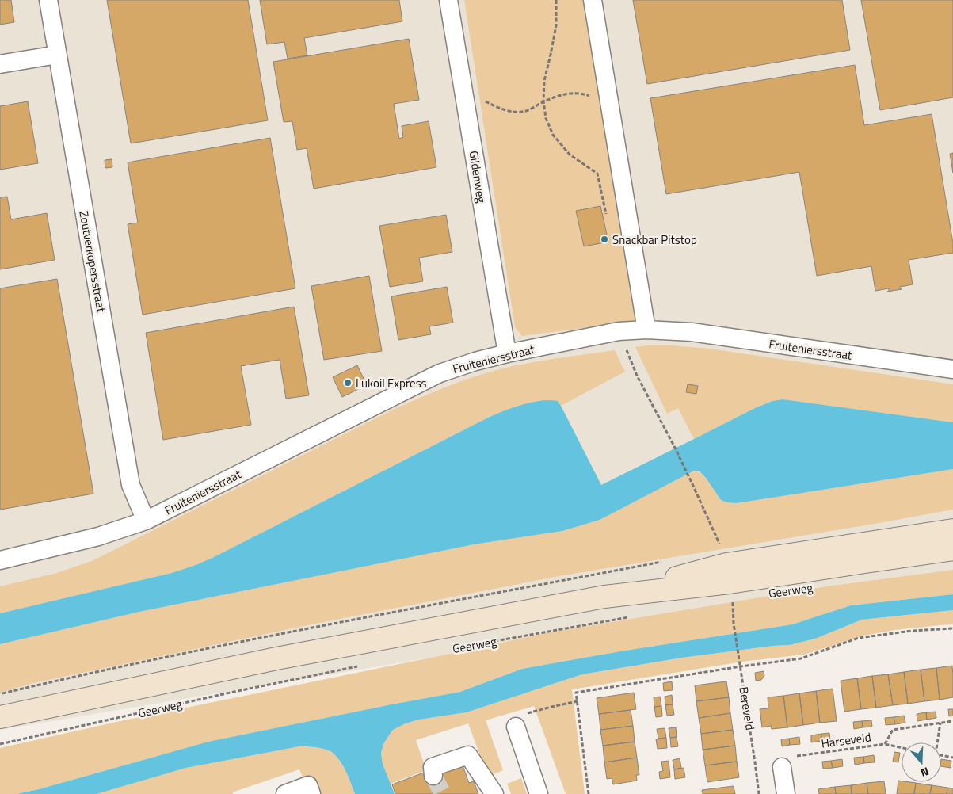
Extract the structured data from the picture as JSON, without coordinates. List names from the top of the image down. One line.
{"streets":{"main road":["Geerweg"],"street":["Gildenweg","Zoutverkopersstraat","Fruiteniersstraat"],"path":["Bereveld","Harseveld"]},"crossings":[["Gildenweg","Fruiteniersstraat"],["Zoutverkopersstraat","Fruiteniersstraat"]],"places":["Snackbar Pitstop","Lukoil Express"],"north":"bottom"}
